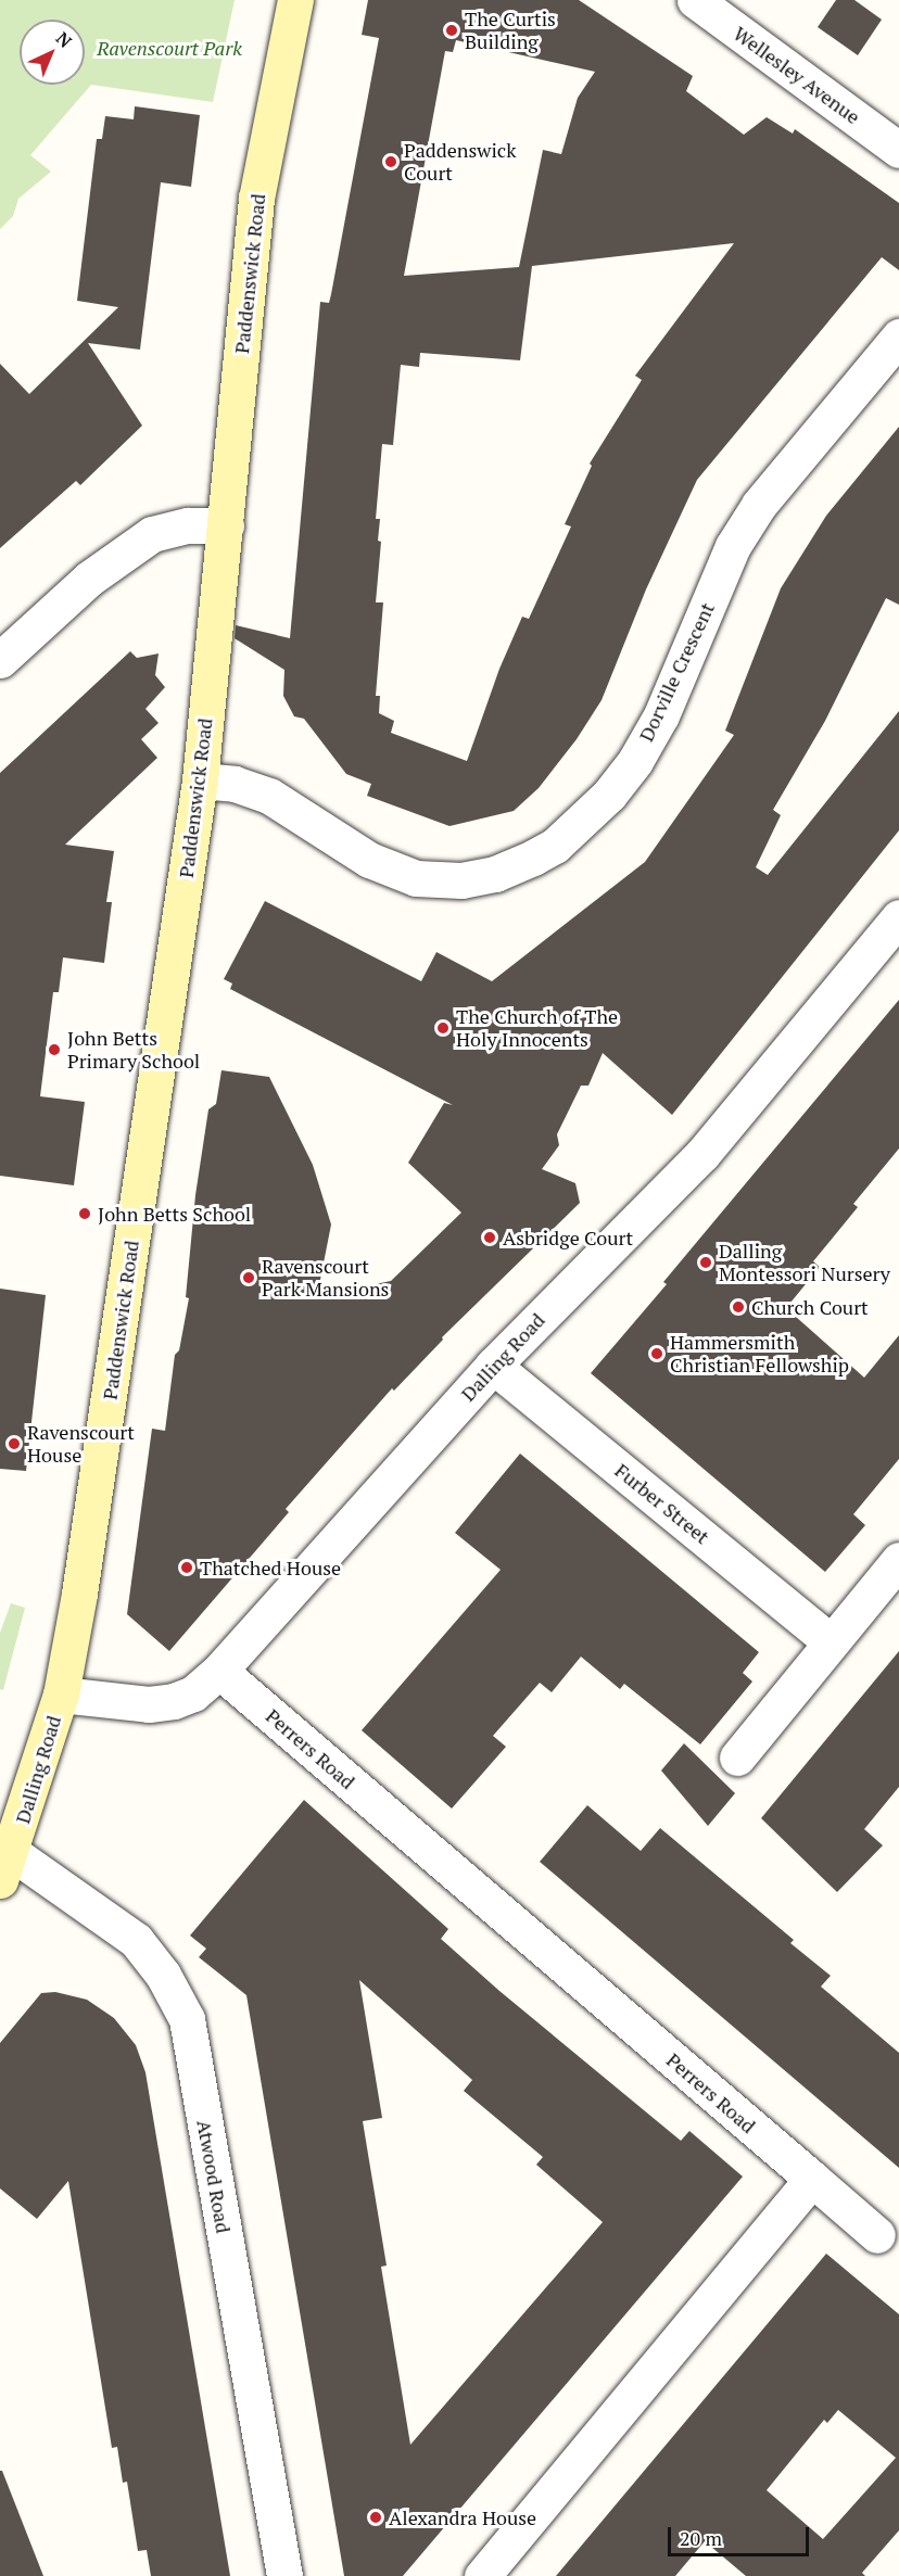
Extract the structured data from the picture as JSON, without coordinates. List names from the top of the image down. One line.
{"streets":{"main road":["Paddenswick Road","Dalling Road"],"street":["Wellesley Avenue","Dorville Crescent","Furber Street","Perrers Road","Atwood Road"]},"crossings":[["Paddenswick Road","Dorville Crescent"],["Paddenswick Road","Dalling Road"],["Dalling Road","Furber Street"],["Dalling Road","Perrers Road"],["Dalling Road","Atwood Road"]],"parks":["Ravenscourt Park"],"places":["The Curtis Building","Paddenswick Court","The Church of The Holy Innocents","John Betts Primary School","John Betts School","Asbridge Court","Dalling Montessori Nursery","Ravenscourt Park Mansions","Church Court","Hammersmith Christian Fellowship","Ravenscourt House","Thatched House","Alexandra House"],"scale_bar":"20 m","north":"top right"}
